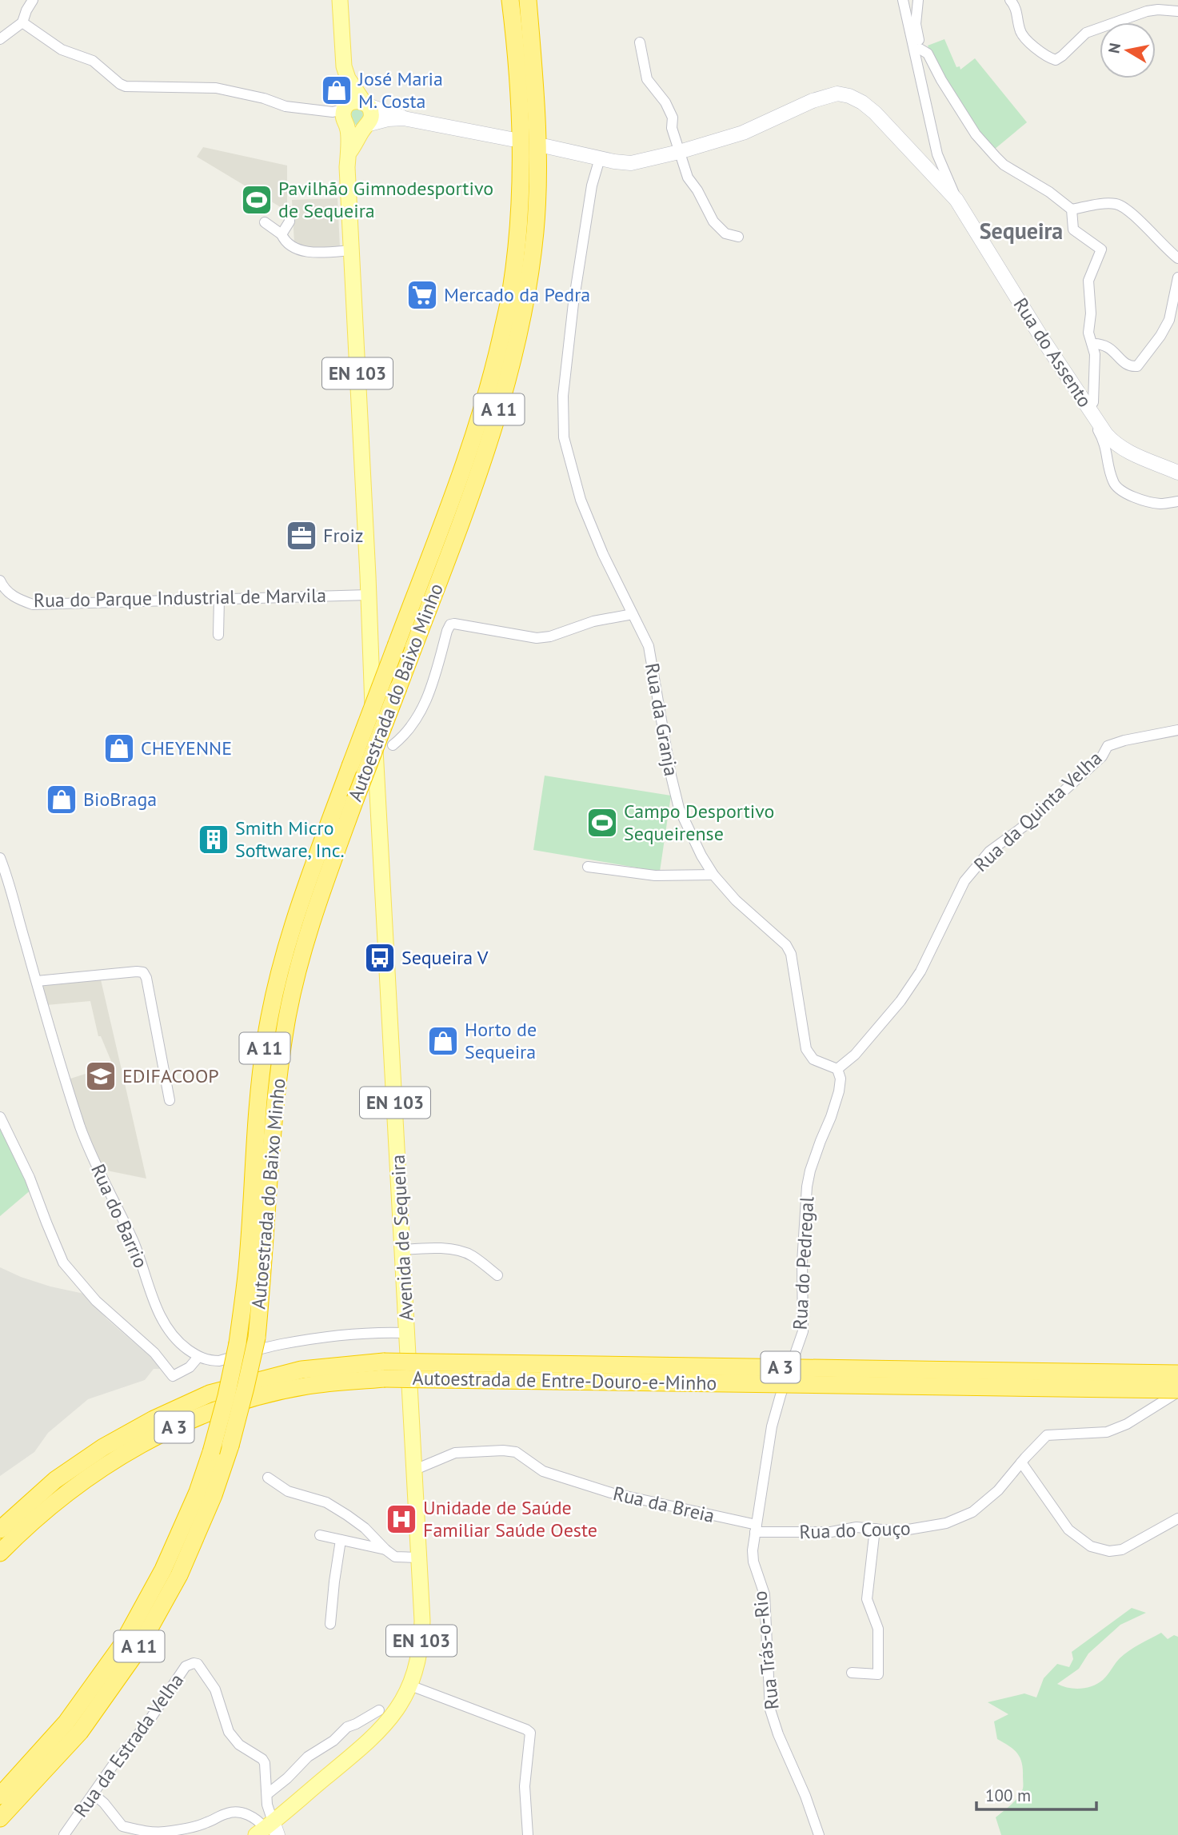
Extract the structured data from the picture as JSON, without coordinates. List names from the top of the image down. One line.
{"streets":{"highway":["A 11","Autoestrada do Baixo Minho","A 3","Autoestrada de Entre-Douro-e-Minho"],"main road":["EN 103","Avenida de Sequeira"],"street":["Rua do Assento","Rua do Parque Industrial de Marvila","Rua da Granja","Rua da Quinta Velha","Rua do Barrio","Rua do Pedregal","Rua da Breia","Rua do Couço","Rua Trás-o-Rio","Rua da Estrada Velha"]},"crossings":[["Rua do Assento","Rua da Granja"],["EN 103","Rua do Parque Industrial de Marvila"],["EN 103","Avenida de Sequeira"],["Rua do Parque Industrial de Marvila","Avenida de Sequeira"],["Rua da Granja","Rua da Quinta Velha"],["Rua da Granja","Rua do Pedregal"],["Rua da Quinta Velha","Rua do Pedregal"],["Avenida de Sequeira","Rua da Breia"],["Rua do Pedregal","Rua da Breia"],["Rua do Pedregal","Rua do Couço"],["Rua do Pedregal","Rua Trás-o-Rio"],["Autoestrada de Entre-Douro-e-Minho","Rua do Couço"],["Rua da Breia","Rua do Couço"],["Rua da Breia","Rua Trás-o-Rio"],["Rua do Couço","Rua Trás-o-Rio"]],"districts":["Sequeira"],"places":{"shop":["José Maria M. Costa","CHEYENNE","BioBraga","Horto de Sequeira"],"sports":["Pavilhão Gimnodesportivo de Sequeira","Campo Desportivo Sequeirense"],"supermarket":["Mercado da Pedra"],"office":["Froiz"],"building":["Smith Micro Software, Inc."],"bus stop":["Sequeira V"],"school or university":["EDIFACOOP"],"hospital":["Unidade de Saúde Familiar Saúde Oeste"]},"scale_bar":"100 m","north":"left"}
